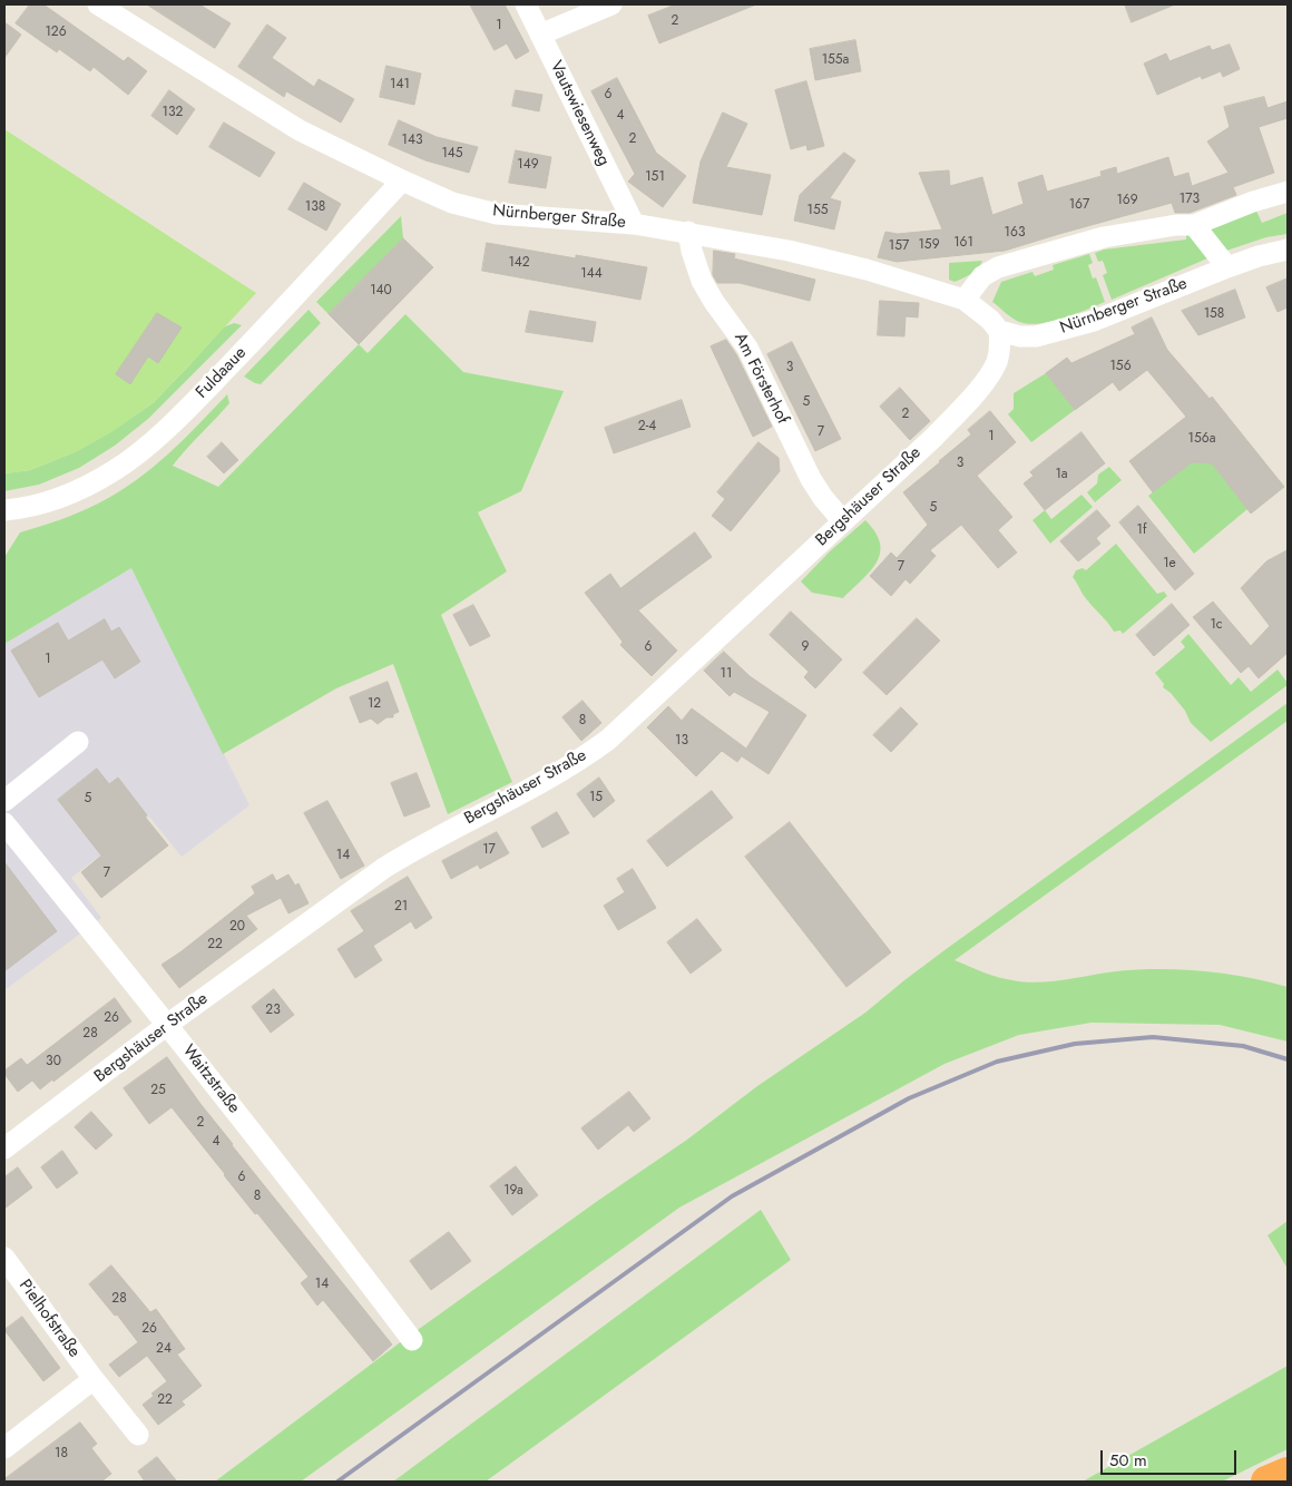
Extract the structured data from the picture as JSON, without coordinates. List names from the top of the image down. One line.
{"streets":{"street":["Vautswiesenweg","Nürnberger Straße","Fuldaaue","Am Försterhof","Bergshäuser Straße","Waitzstraße","Pielhofstraße"]},"crossings":[["Vautswiesenweg","Nürnberger Straße"],["Nürnberger Straße","Fuldaaue"],["Nürnberger Straße","Am Försterhof"],["Nürnberger Straße","Bergshäuser Straße"],["Am Försterhof","Bergshäuser Straße"],["Bergshäuser Straße","Waitzstraße"]],"house_numbers":["2","1","126","155a","141","6","132","4","2","143","145","149","151","173","169","167","138","155","163","161","159","157","142","144","140","158","156","3","5","2","2-4","7","1","156a","3","1a","5","1f","1e","7","1c","6","9","1","11","12","8","13","15","5","17","14","7","21","20","22","23","26","28","30","25","2","4","6","19a","8","14","28","26","24","22","18"],"scale_bar":"50 m"}
